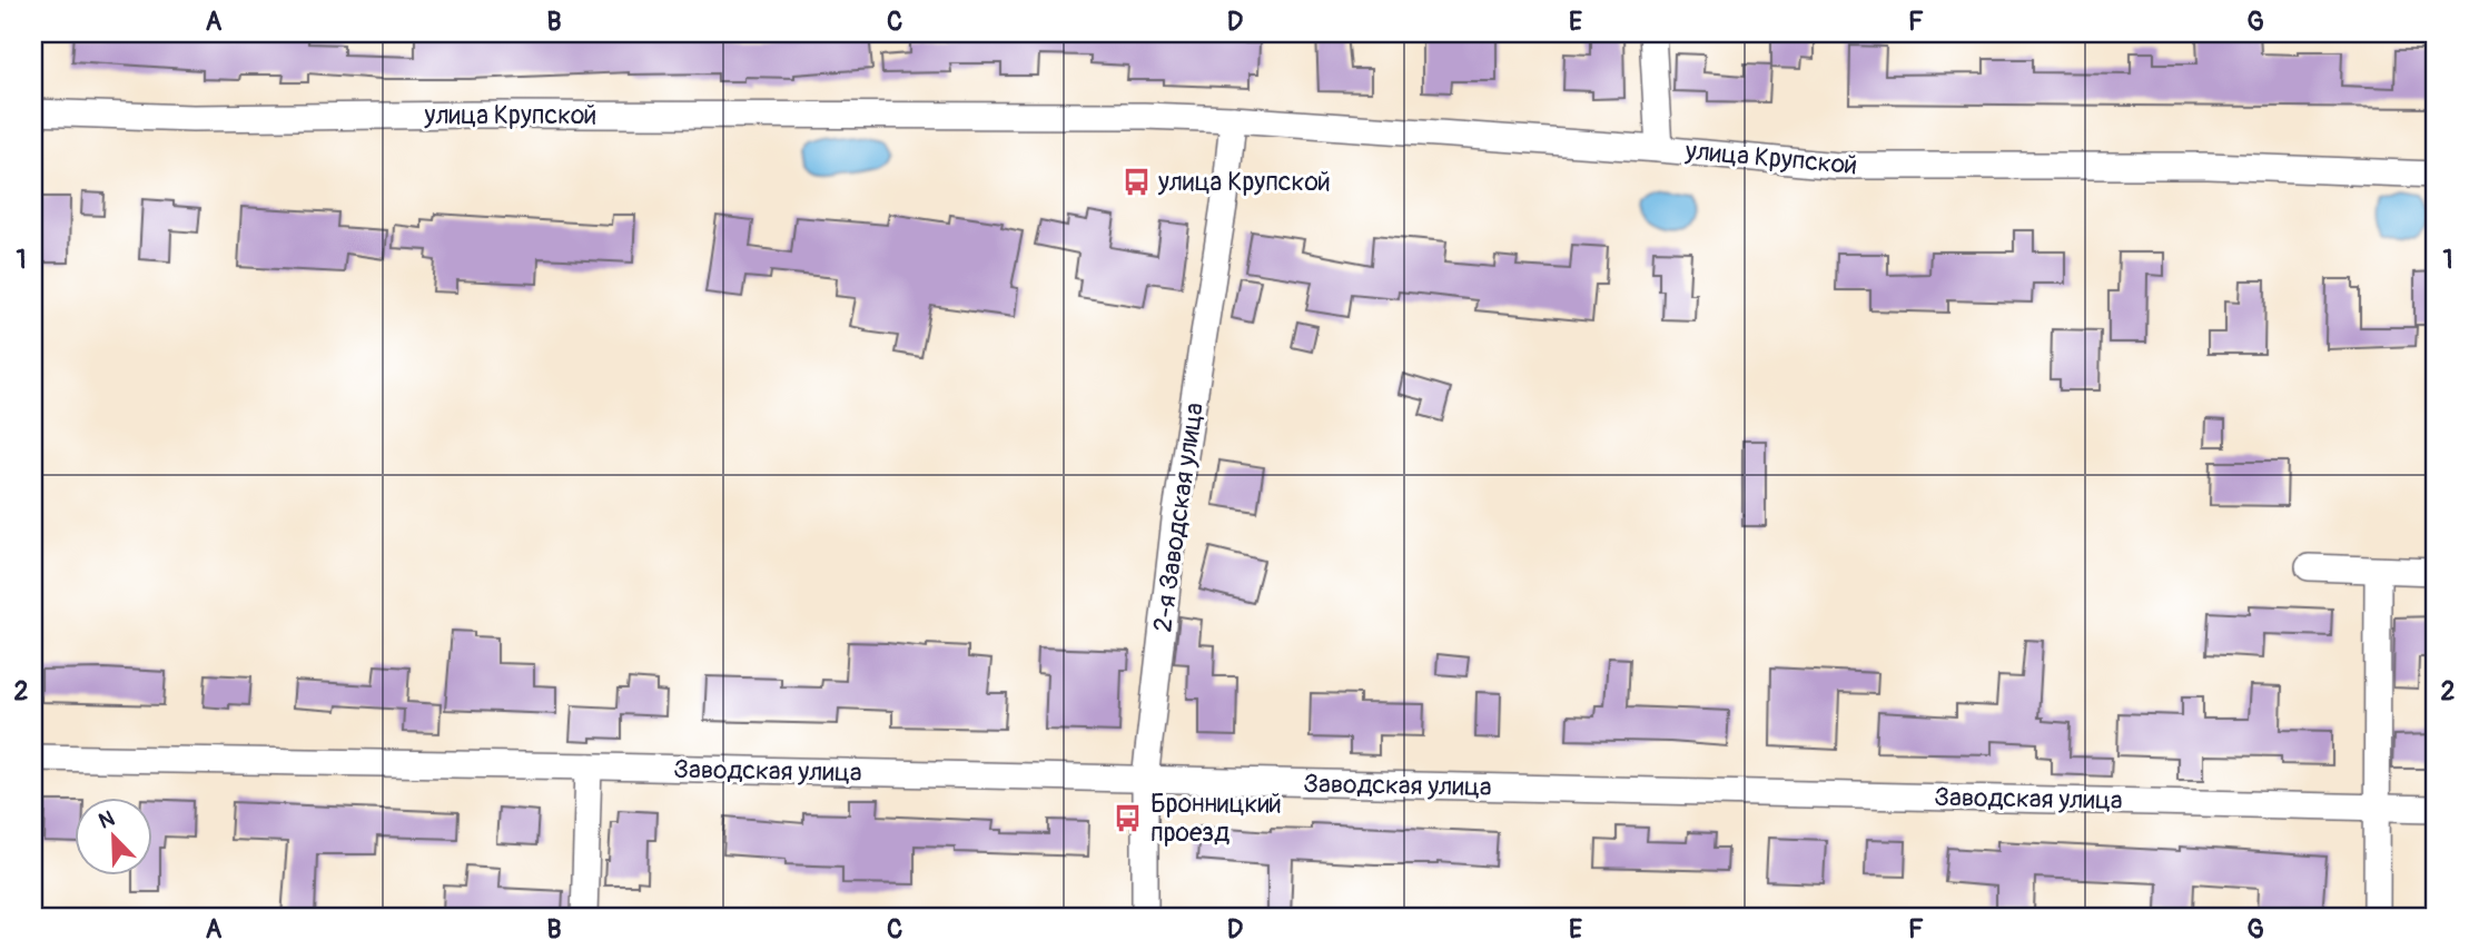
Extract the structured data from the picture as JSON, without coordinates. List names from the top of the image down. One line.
{"streets":{"street":["улица Крупской","2-я Заводская улица","Заводская улица"]},"crossings":[["улица Крупской","2-я Заводская улица"],["2-я Заводская улица","Заводская улица"]],"places":{"bus stop":["улица Крупской","Бронницкий проезд"]},"north":"top left","grid":{"columns":["A","B","C","D","E","F","G"],"rows":["1","2"]}}
